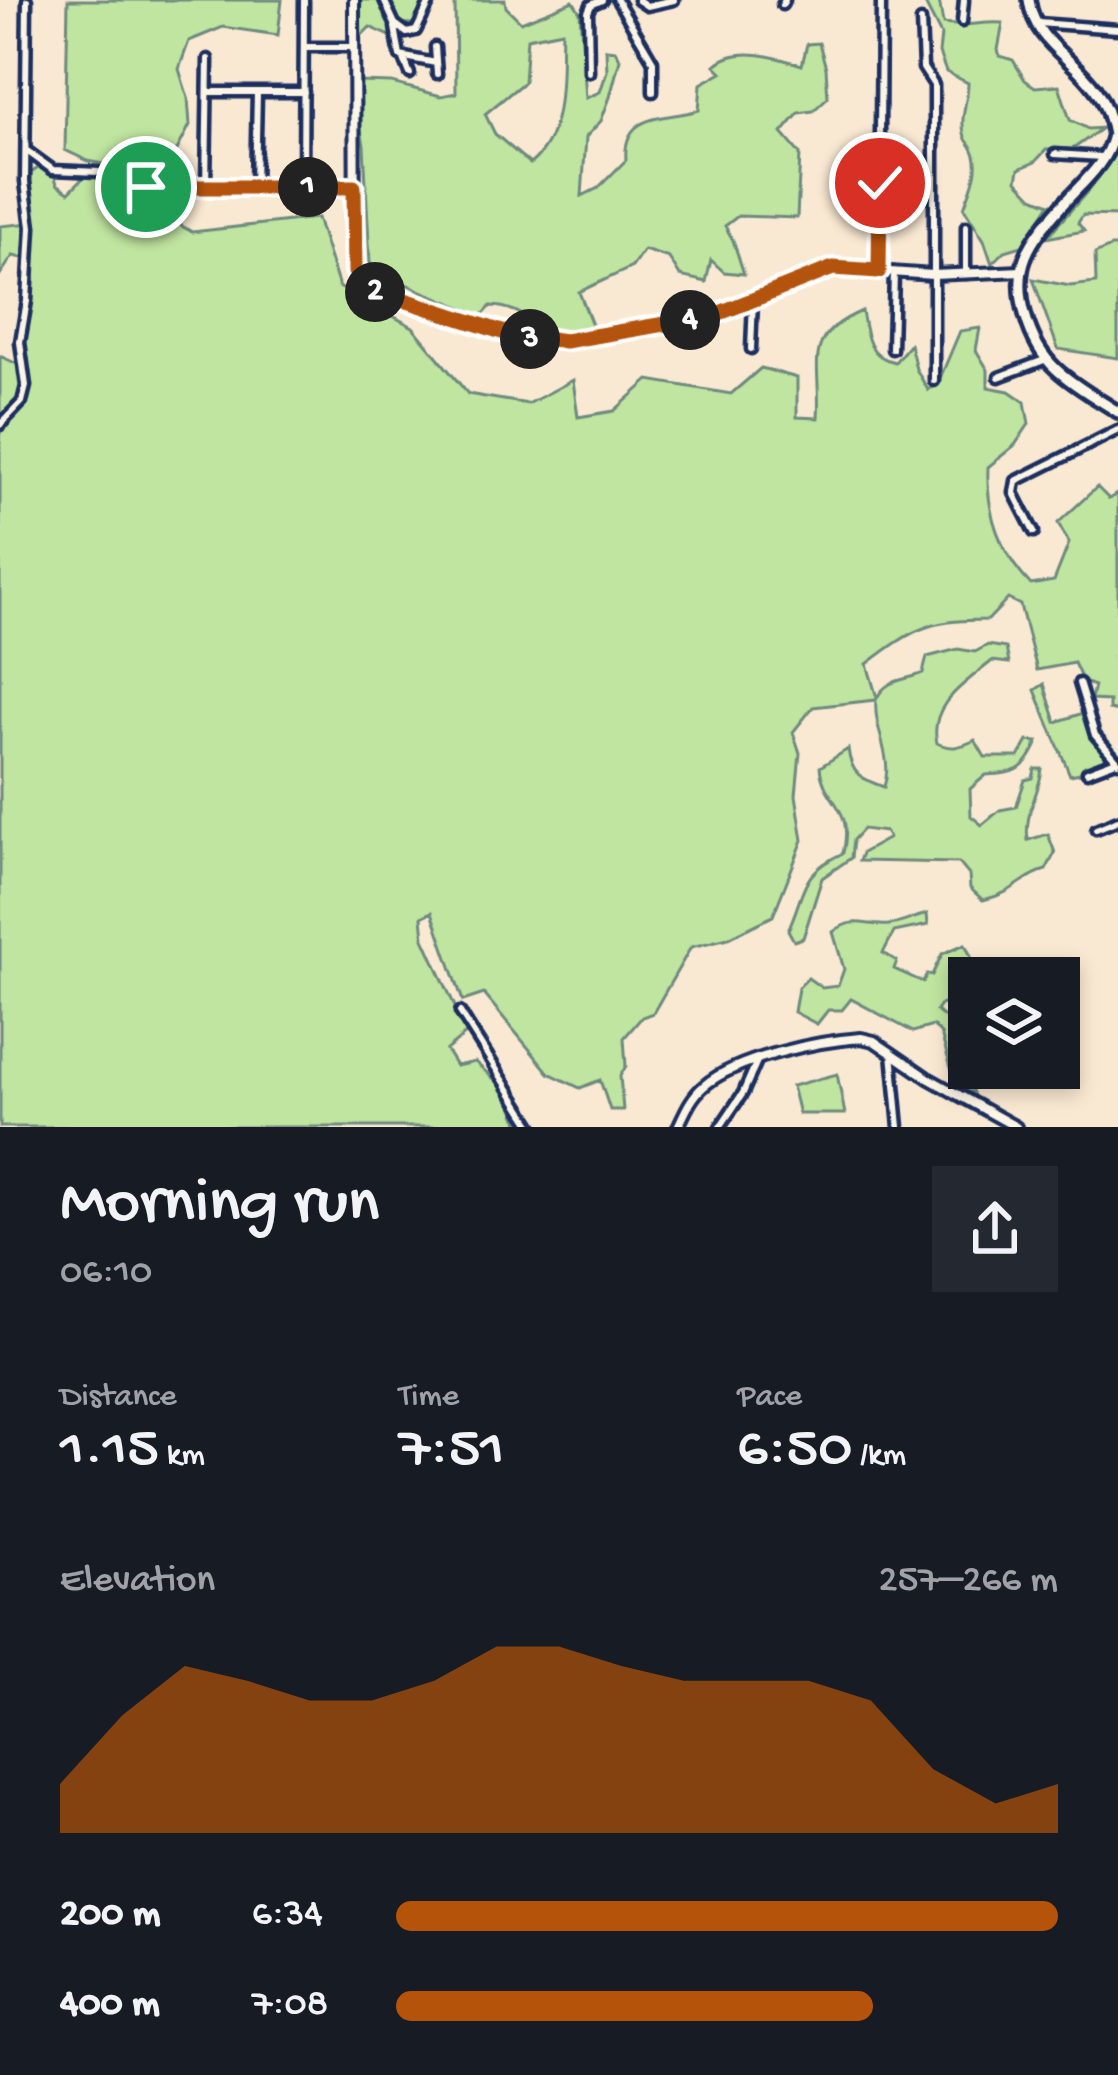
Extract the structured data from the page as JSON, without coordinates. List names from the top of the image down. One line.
{"page":{"pins":["1","2","4","3"],"heading":["Morning run","06:10"],"stats":[["Distance","1.15 km"],["Time","7:51"],["Pace","6:50 /km"]],"chart":["Elevation","257–266 m"],"list":[{"name":"200 m","note":"6:34"},{"name":"400 m","note":"7:08"}]}}
